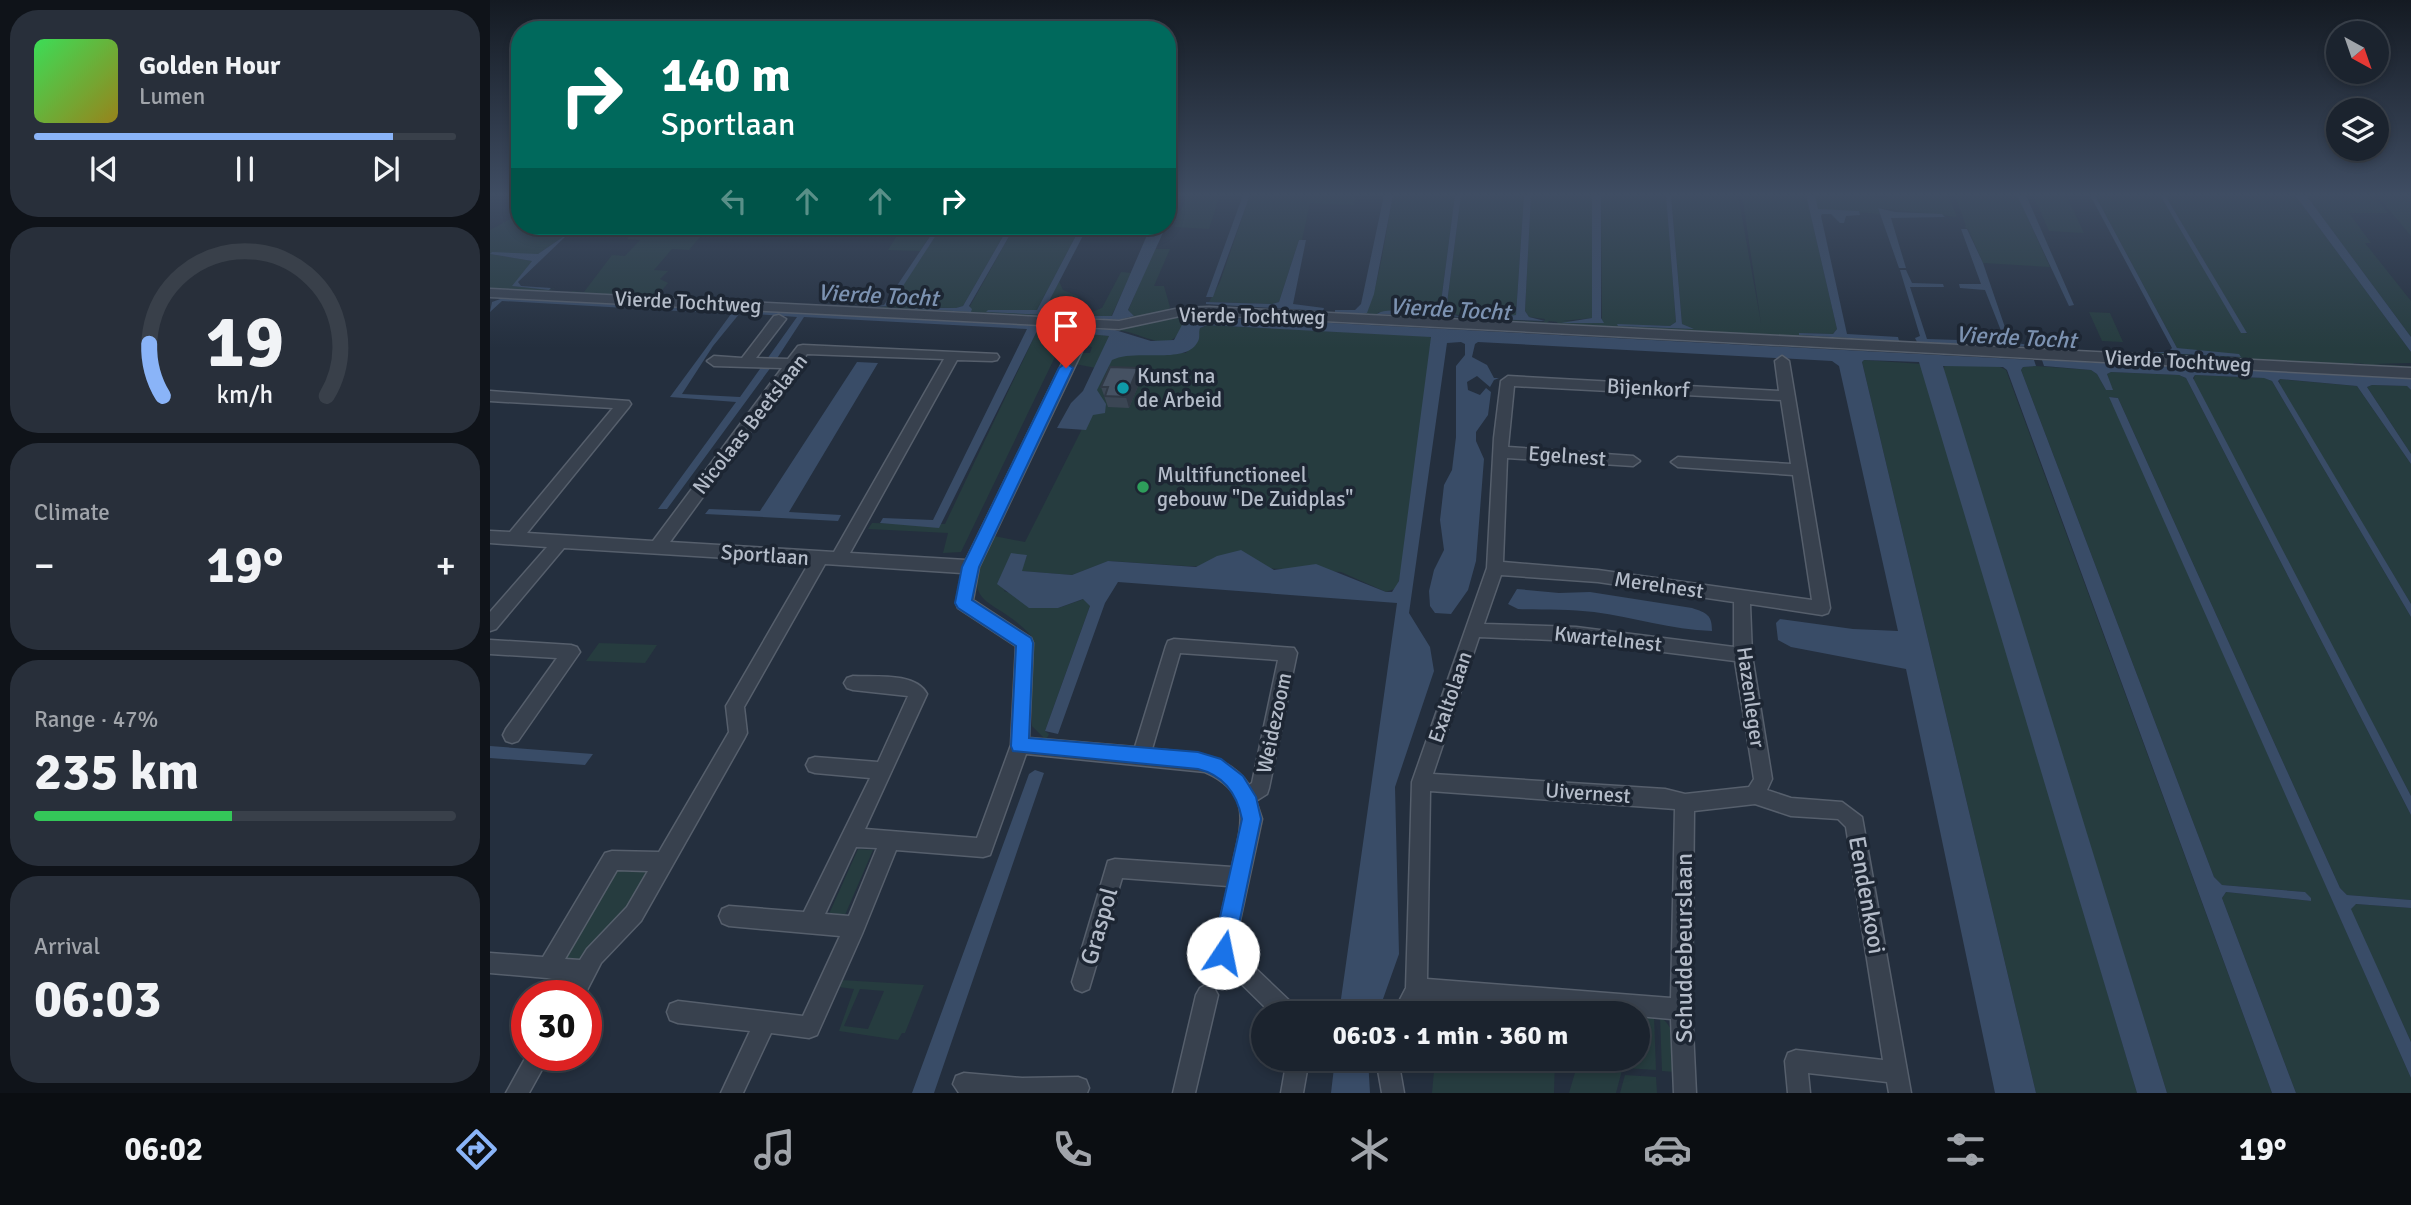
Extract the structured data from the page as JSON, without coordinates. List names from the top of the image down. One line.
{"streets":{"street":["Vierde Tochtweg","Bijenkorf","Nicolaas Beetslaan","Egelnest","Sportlaan","Merelnest","Kwartelnest","Exaltolaan","Hazenleger","Weidezoom","Uivernest","Eendenkooi","Graspol","Schuddebeurslaan"]},"crossings":[["Bijenkorf","Exaltolaan"],["Nicolaas Beetslaan","Sportlaan"],["Egelnest","Exaltolaan"],["Merelnest","Exaltolaan"],["Merelnest","Hazenleger"],["Kwartelnest","Exaltolaan"],["Kwartelnest","Hazenleger"],["Exaltolaan","Uivernest"],["Hazenleger","Uivernest"],["Hazenleger","Eendenkooi"],["Weidezoom","Graspol"],["Uivernest","Eendenkooi"],["Uivernest","Schuddebeurslaan"]],"water":["Vierde Tocht"],"places":["Kunst na de Arbeid","Multifunctioneel gebouw \"De Zuidplas\""],"north":"bottom right","page":{"turn":["140 m","Sportlaan"],"song":["Golden Hour","Lumen"],"tile":["Climate",["Range · 47%","235 km"],["Arrival","06:03"]],"heat":["−","19°","+"],"limit":"30","trip":"06:03 · 1 min · 360 m","tabs":["06:02","19°"],"gauge":["19","km/h"]}}
